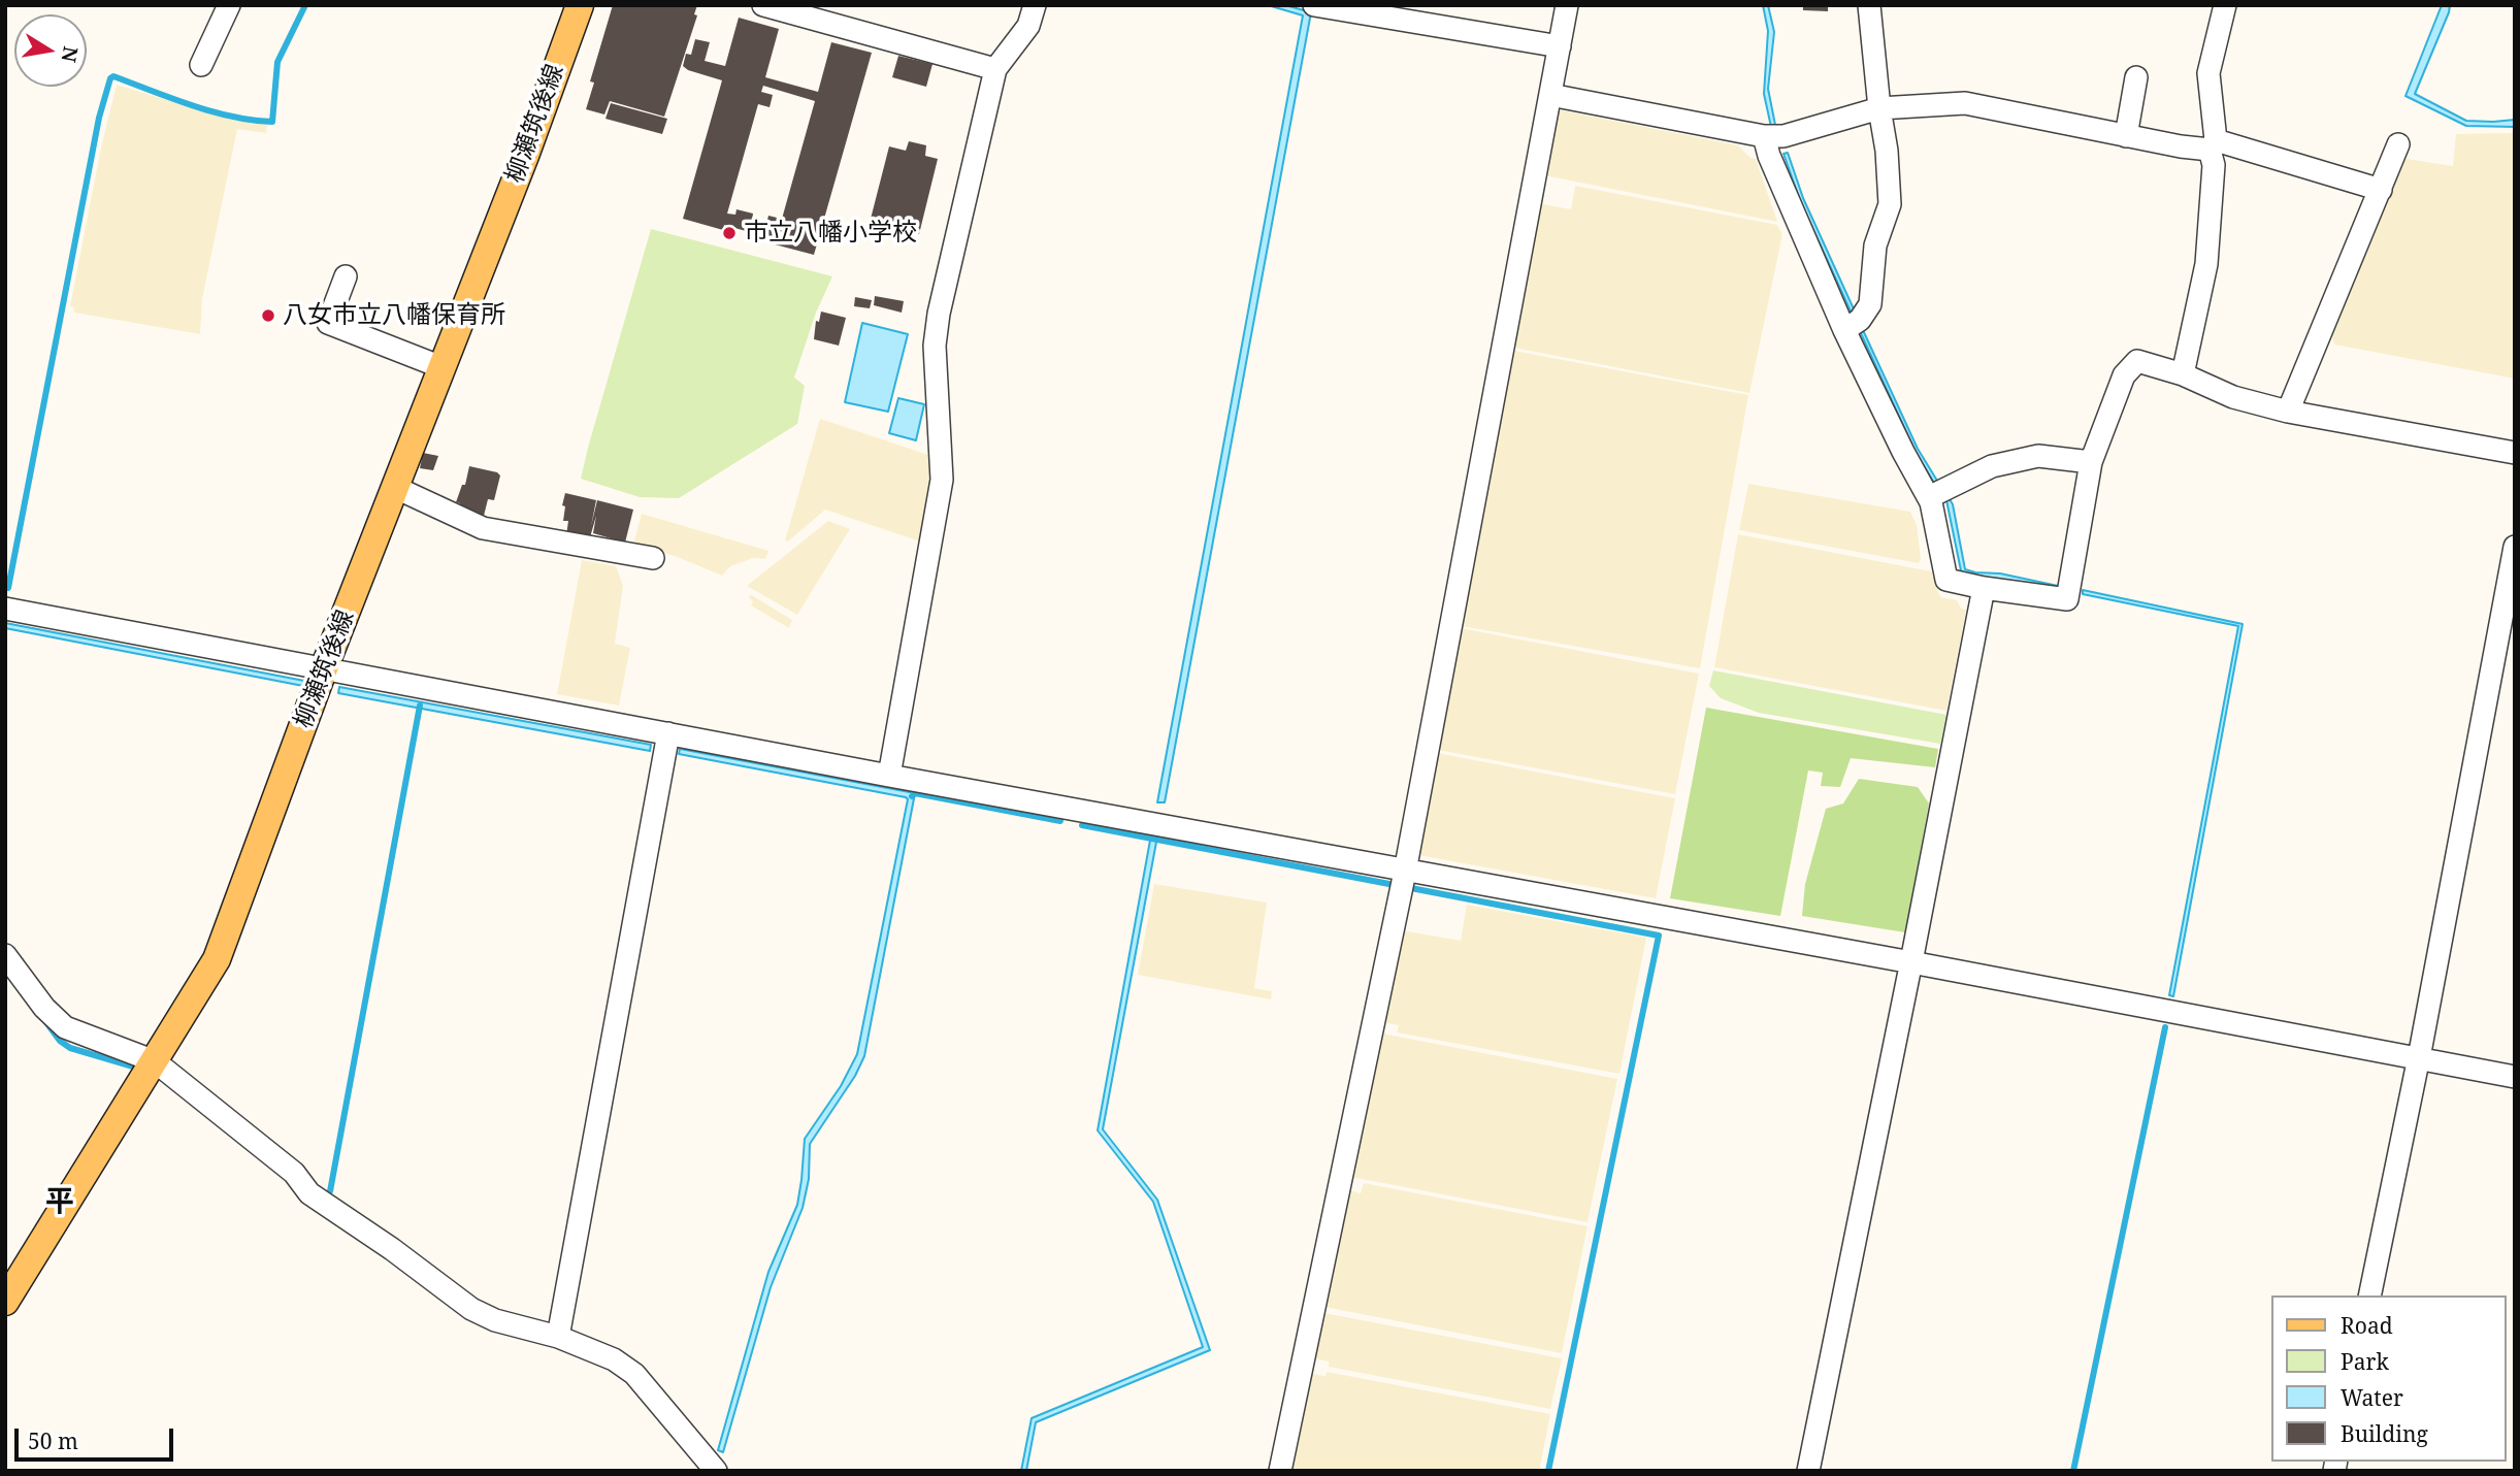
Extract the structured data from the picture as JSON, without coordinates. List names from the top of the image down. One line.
{"streets":{"main road":["柳瀬筑後線"]},"districts":["平"],"places":["市立八幡小学校","八女市立八幡保育所"],"legend":["Road","Park","Water","Building"],"scale_bar":"50 m","north":"right"}
